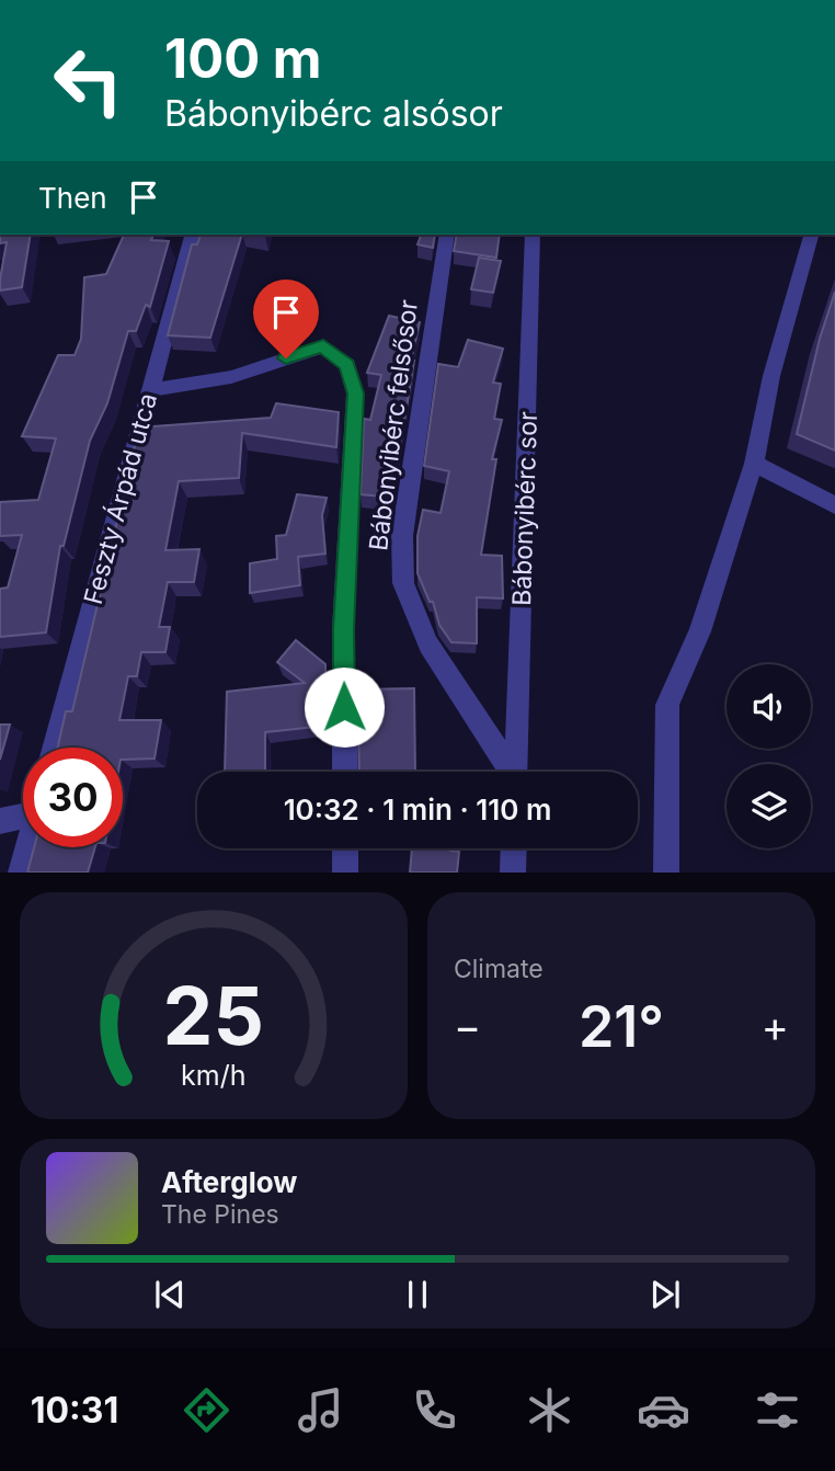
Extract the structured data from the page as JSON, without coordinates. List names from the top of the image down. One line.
{"streets":{"street":["Bábonyibérc felsősor","Feszty Árpád utca","Bábonyibérc sor"]},"page":{"turn":["100 m","Bábonyibérc alsósor"],"then":"Then","limit":"30","trip":"10:32 · 1 min · 110 m","tile":"Climate","heat":["−","21°","+"],"song":["Afterglow","The Pines"],"tabs":"10:31","gauge":["25","km/h"]}}
